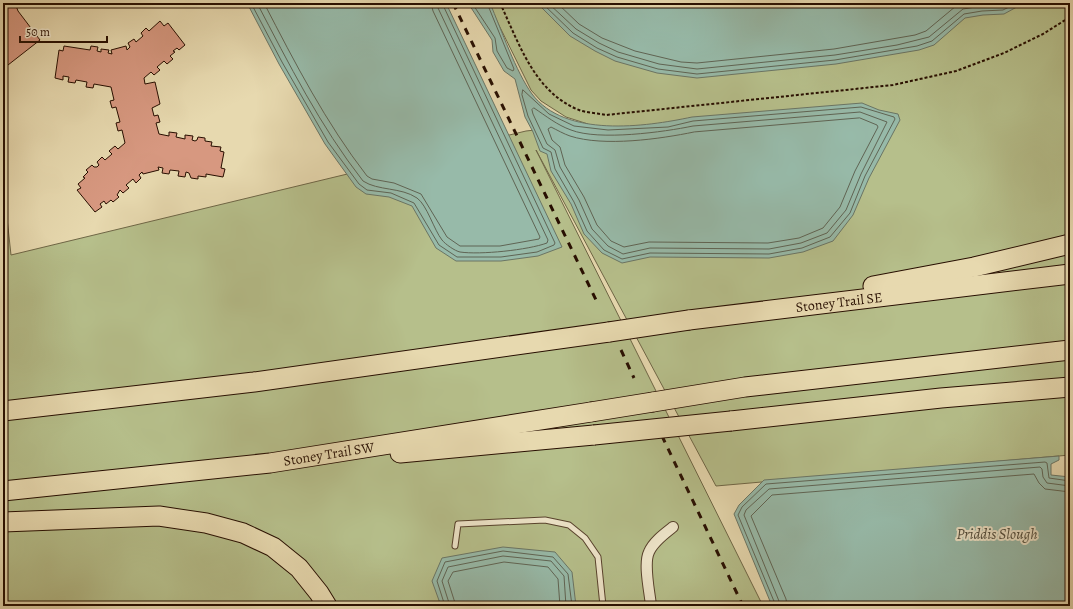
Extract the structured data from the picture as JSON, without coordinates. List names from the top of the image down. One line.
{"streets":{"highway":["Stoney Trail SE","Stoney Trail SW"]},"water":["Priddis Slough"],"scale_bar":"50 m"}
